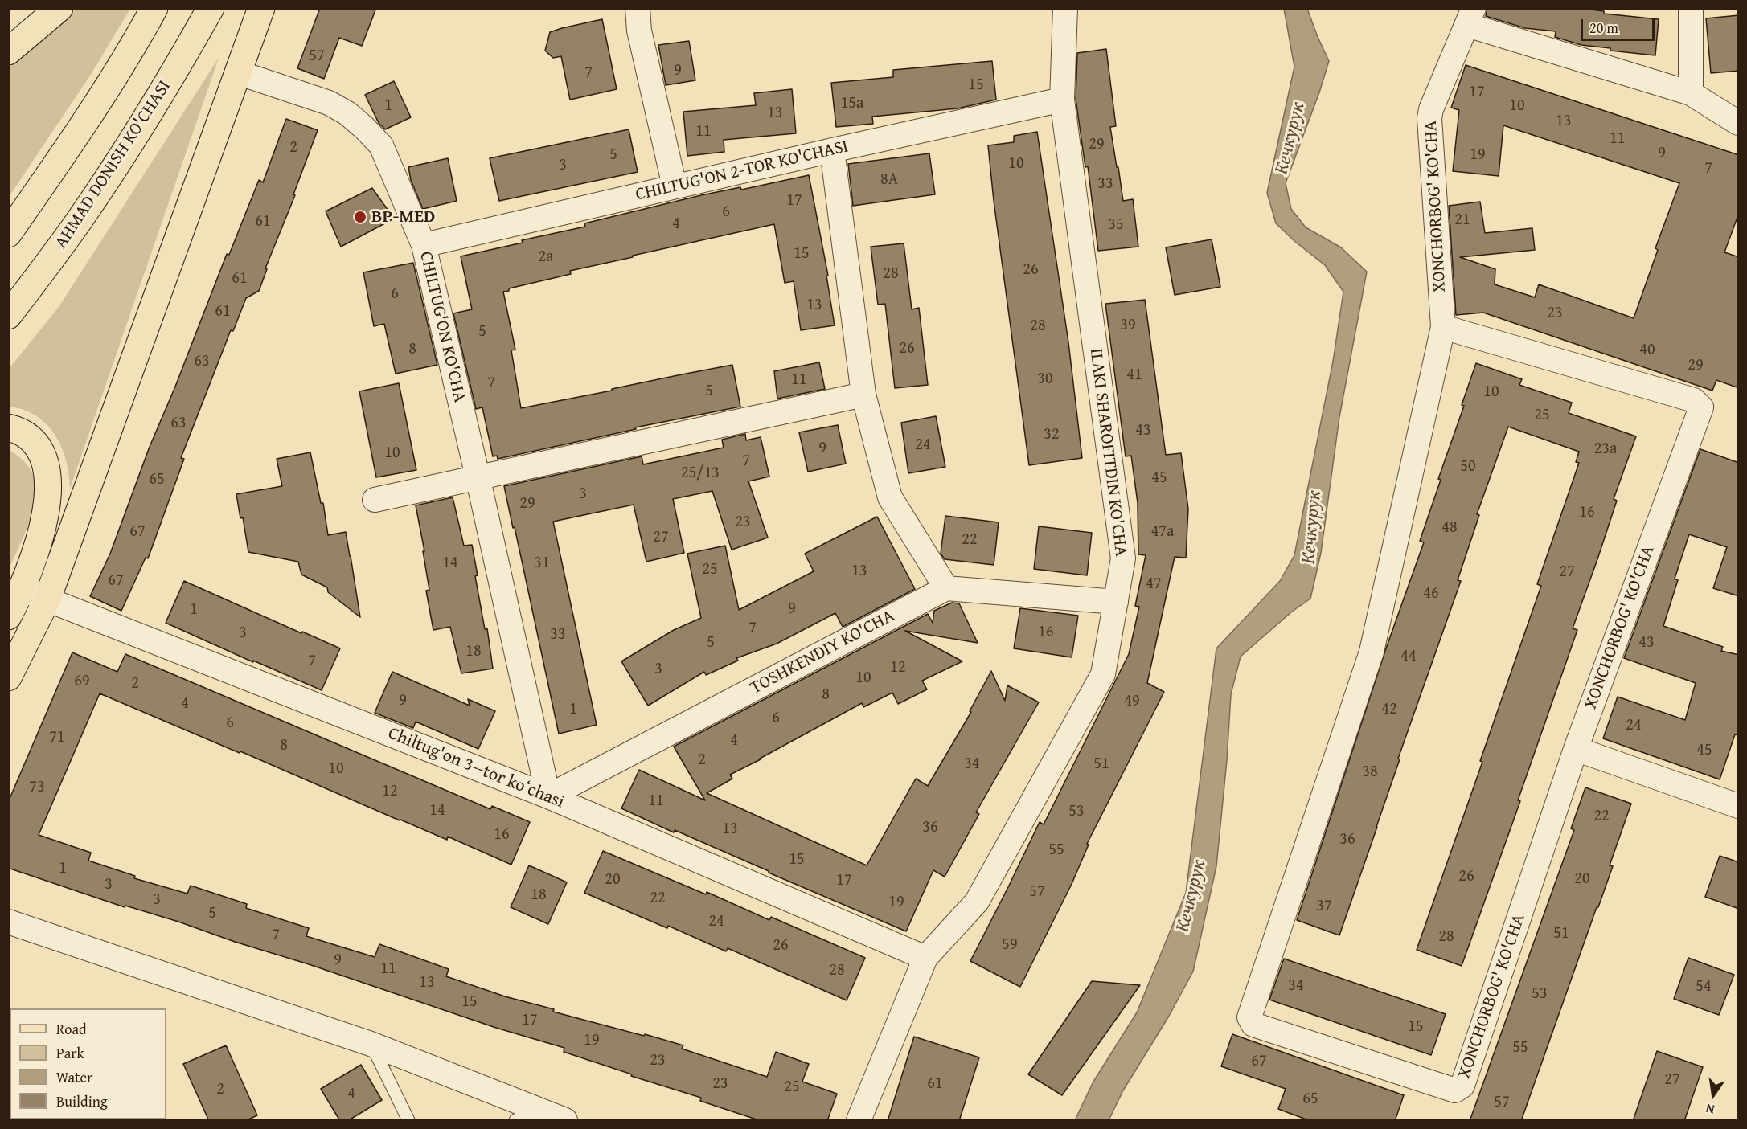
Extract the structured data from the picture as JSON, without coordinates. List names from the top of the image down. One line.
{"streets":{"main road":["AHMAD DONISH KO'CHASI"],"street":["CHILTUG'ON 2-TOR KO'CHASI","XONCHORBOG' KO'CHA","CHILTUG'ON KO'CHA","ILAKI SHAROFITDIN KO'CHA","TOSHKENDIY KO'CHA","Chiltug'on 3--tor koʻchasi"]},"crossings":[["CHILTUG'ON 2-TOR KO'CHASI","CHILTUG'ON KO'CHA"],["CHILTUG'ON 2-TOR KO'CHASI","ILAKI SHAROFITDIN KO'CHA"],["CHILTUG'ON KO'CHA","TOSHKENDIY KO'CHA"],["CHILTUG'ON KO'CHA","Chiltug'on 3--tor koʻchasi"],["ILAKI SHAROFITDIN KO'CHA","Chiltug'on 3--tor koʻchasi"],["TOSHKENDIY KO'CHA","Chiltug'on 3--tor koʻchasi"]],"water":["Кечкурук"],"places":["BP-MED"],"house_numbers":["57","9","7","15","17","15a","1","10","13","13","11","11","29","2","9","5","19","10","3","7","8А","33","17","6","21","61","4","35","15","2a","26","28","61","6","13","61","23","39","28","5","26","8","40","63","29","41","30","11","7","5","10","25","63","43","32","24","9","23a","10","7","50","25/13","45","65","3","29","16","23","48","67","47a","27","22","14","31","25","13","27","67","47","46","9","1","7","16","3","33","5","43","18","44","7","12","3","10","69","2","8","9","49","4","1","42","6","6","24","71","4","8","45","2","34","51","10","38","73","12","11","14","53","22","36","13","16","36","55","15","1","26","20","20","17","3","57","18","22","3","19","37","5","24","51","7","28","59","26","9","11","28","13","34","54","53","15","17","15","19","55","23","67","27","23","61","25","2","4","65","57"],"legend":["Road","Park","Water","Building"],"scale_bar":"20 m","north":"bottom"}
